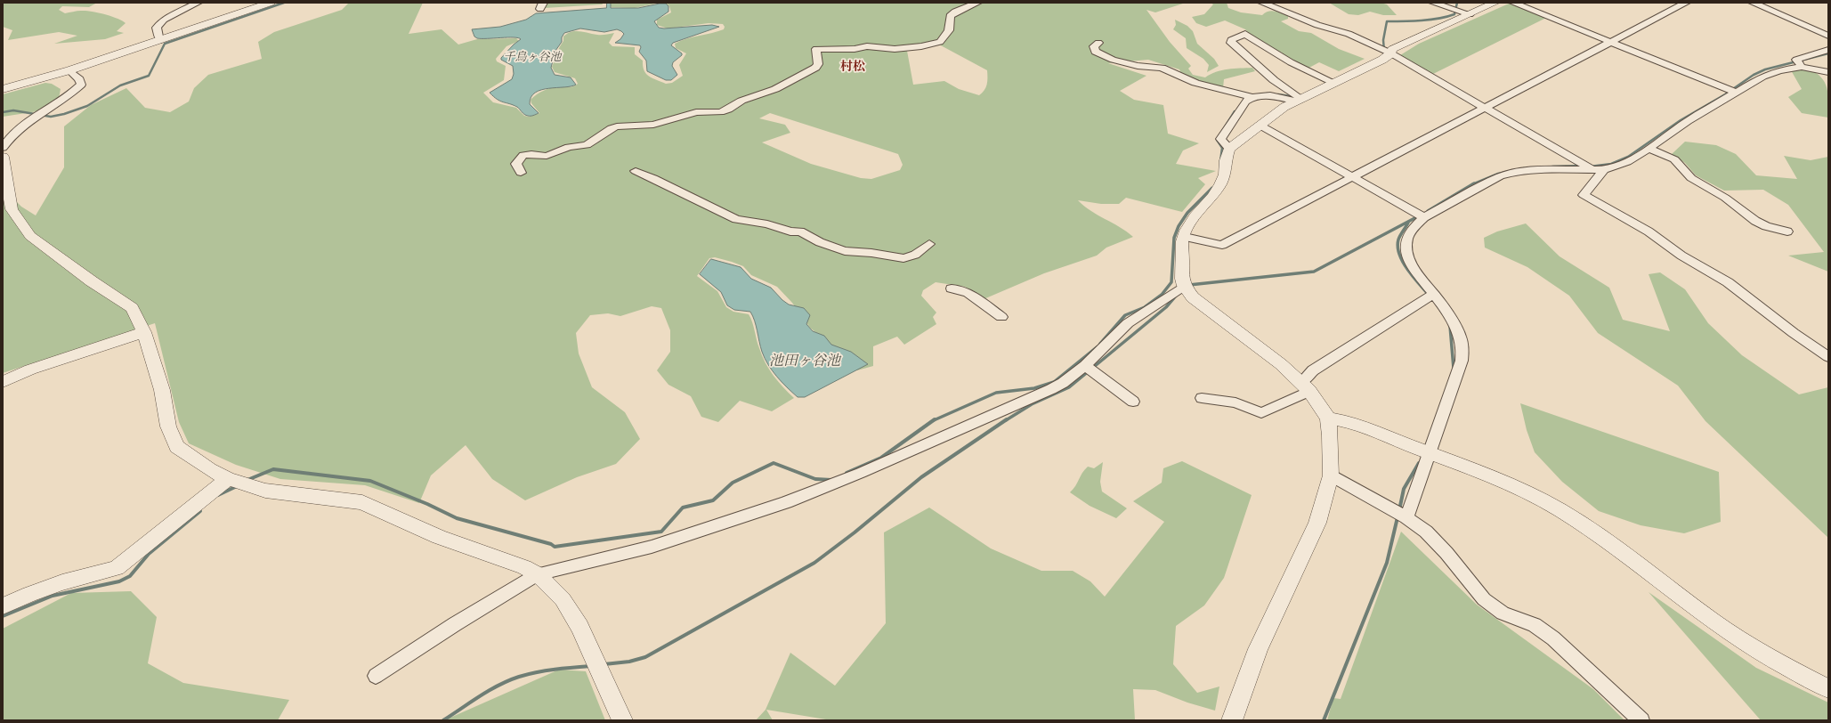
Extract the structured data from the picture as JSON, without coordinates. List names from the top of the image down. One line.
{"districts":["村松"],"water":["千鳥ヶ谷池","池田ヶ谷池"]}
